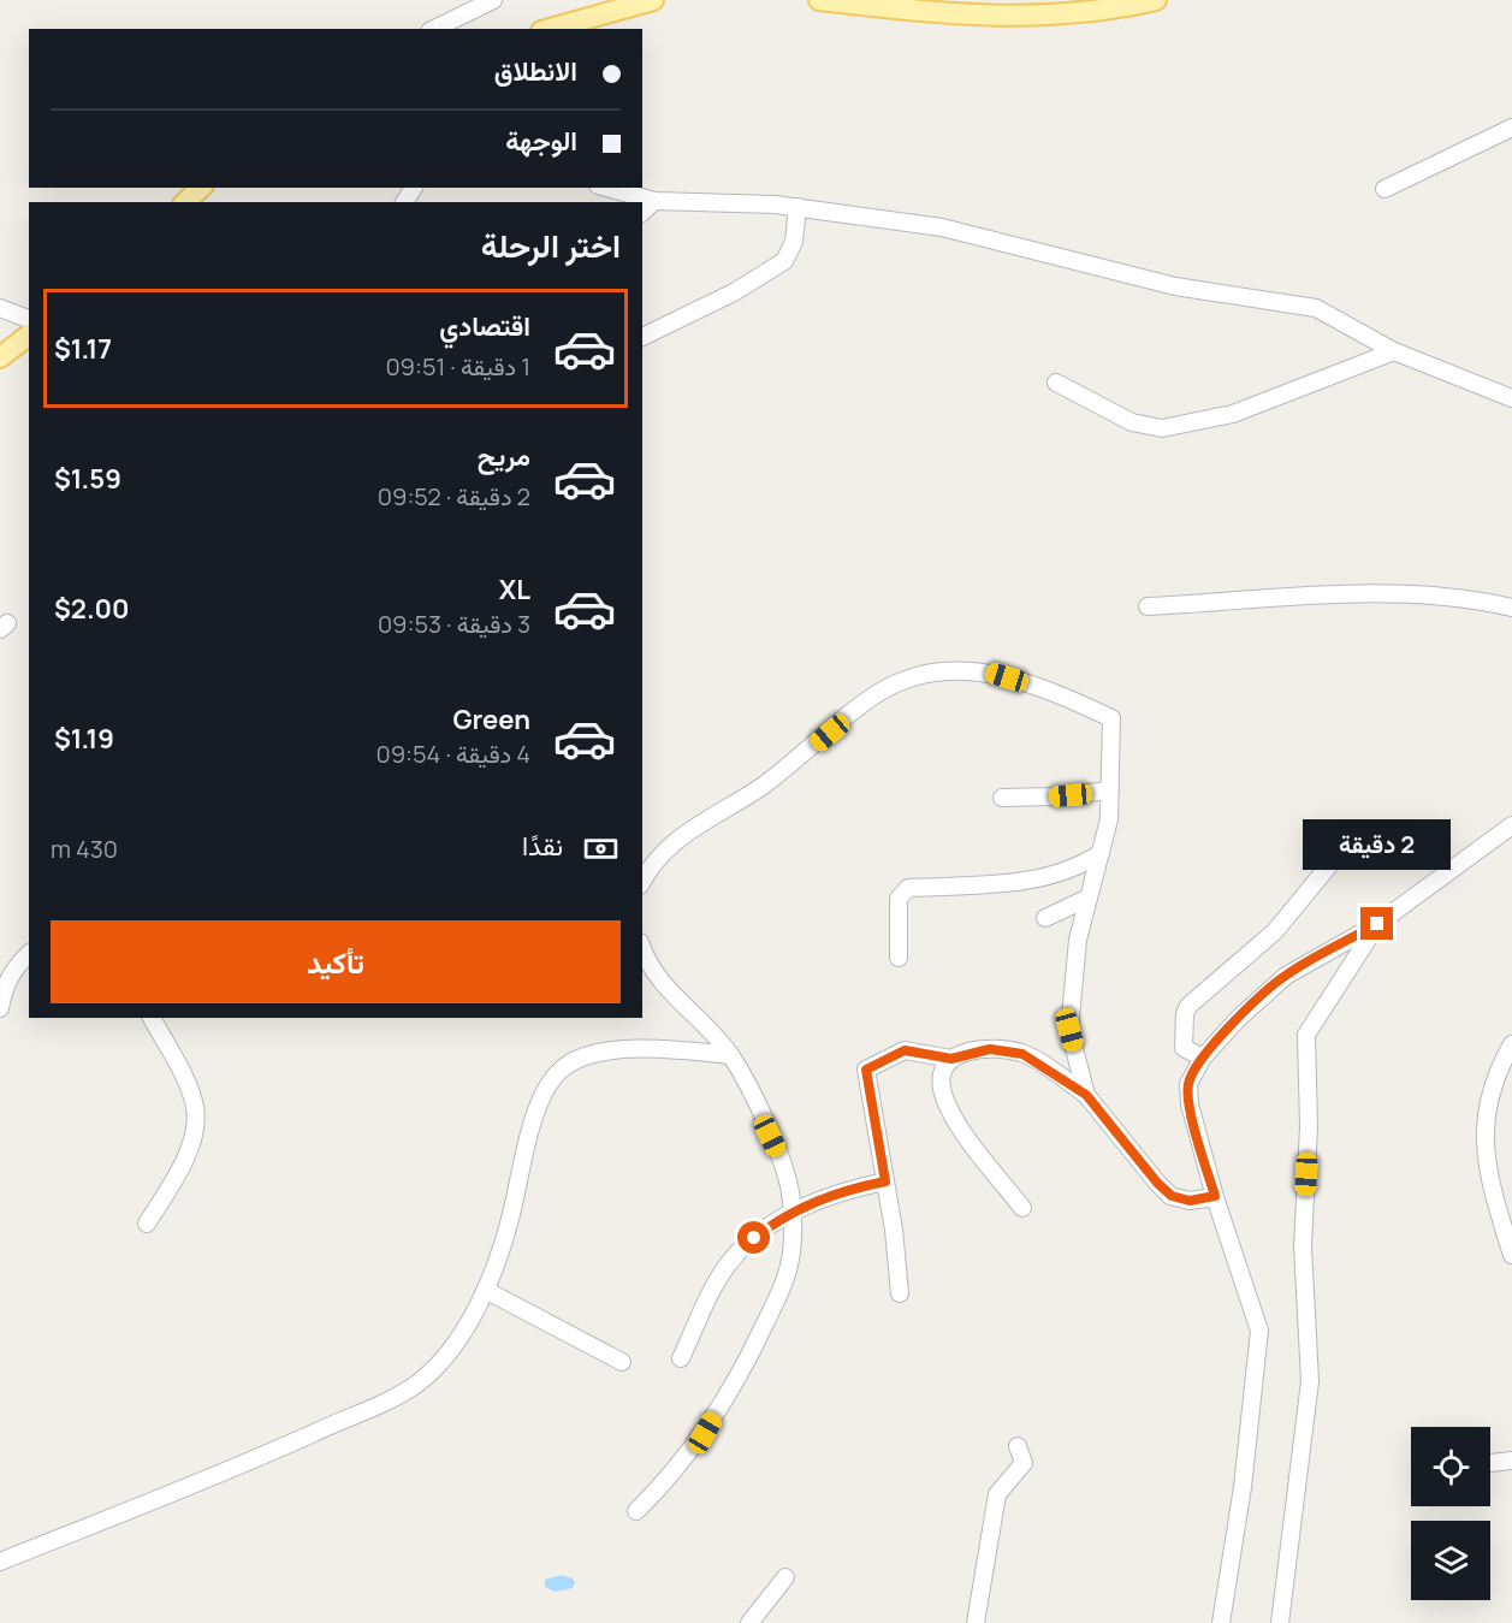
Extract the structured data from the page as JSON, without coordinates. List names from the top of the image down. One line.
{"page":{"banner":["الانطلاق","الوجهة"],"heading":"اختر الرحلة","list":[{"name":"اقتصادي","note":"1 دقيقة · 09:51","value":"$1.17"},{"name":"مريح","note":"2 دقيقة · 09:52","value":"$1.59"},{"name":"XL","note":"3 دقيقة · 09:53","value":"$2.00"},{"name":"Green","note":"4 دقيقة · 09:54","value":"$1.19"}],"pay":["نقدًا","430 m"],"bubble":"2 دقيقة","buttons":"تأكيد"}}
